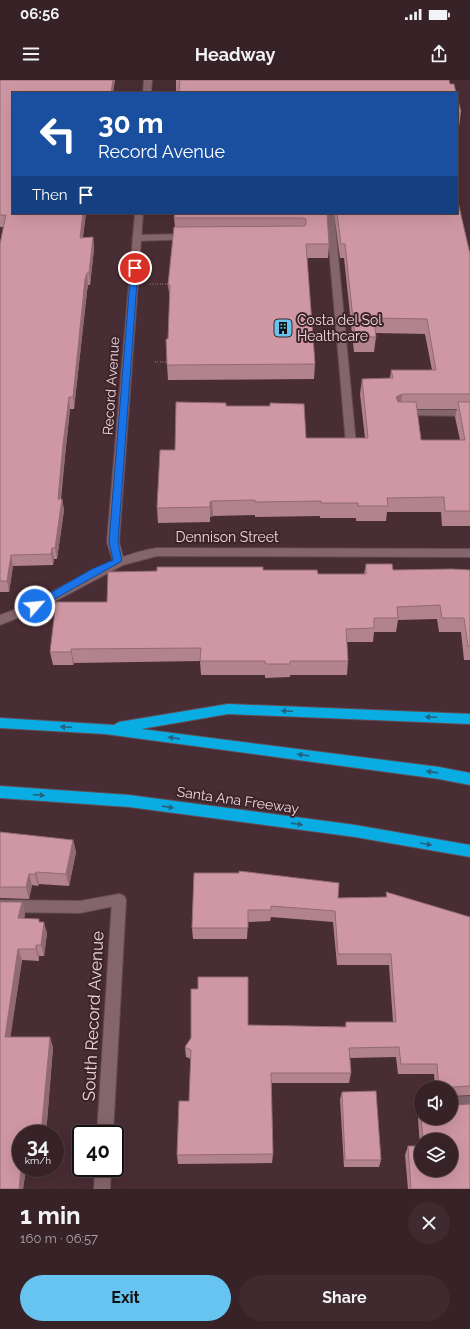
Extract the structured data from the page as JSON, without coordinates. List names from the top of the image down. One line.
{"streets":{"highway":["Santa Ana Freeway"],"street":["Record Avenue","Dennison Street","South Record Avenue"]},"crossings":[["Record Avenue","Dennison Street"]],"places":{"building":["Costa del Sol Healthcare"]},"page":{"status":"06:56","header":"Headway","turn":["30 m","Record Avenue"],"then":"Then","speed":"34 km/h","limit":"40","heading":["1 min","160 m · 06:57"],"buttons":["Exit","Share"]}}
